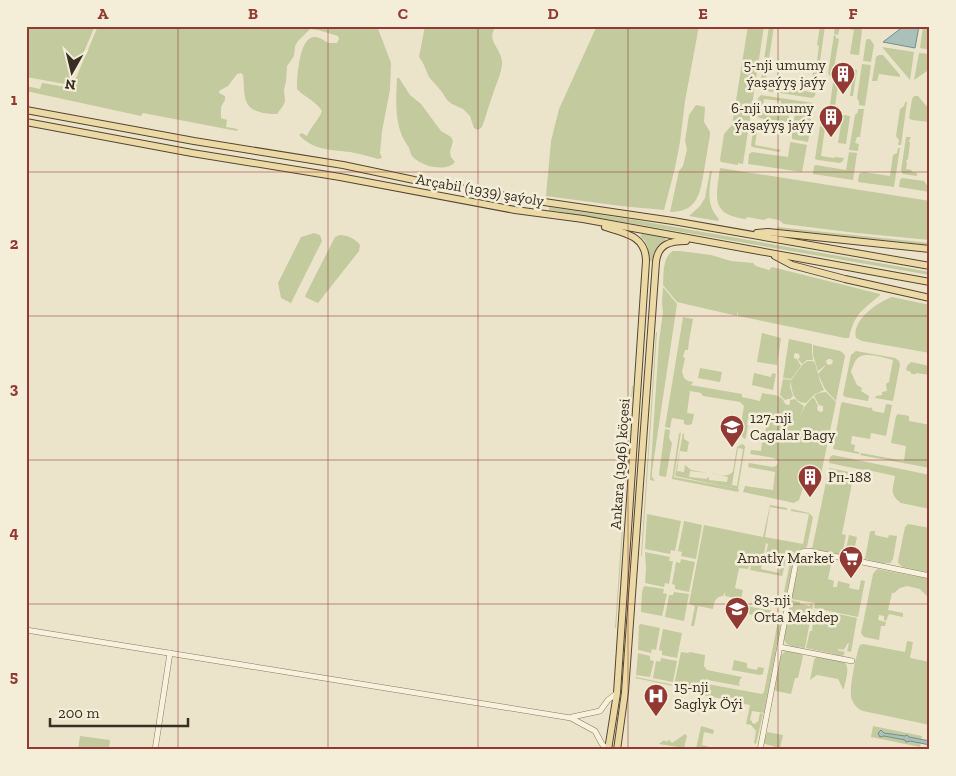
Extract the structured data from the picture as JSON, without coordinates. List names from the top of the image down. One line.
{"streets":{"main road":["Arçabil (1939) şaýoly","Ankara (1946) köçesi"]},"crossings":[["Arçabil (1939) şaýoly","Ankara (1946) köçesi"]],"places":{"building":["5-nji umumy ýaşaýyş jaýy","6-nji umumy ýaşaýyş jaýy","Рп-188"],"school or university":["127-nji Cagalar Bagy","83-nji Orta Mekdep"],"supermarket":["Amatly Market"],"hospital":["15-nji Saglyk Öýi"]},"scale_bar":"200 m","north":"bottom","grid":{"columns":["A","B","C","D","E","F"],"rows":["1","2","3","4","5"]}}
